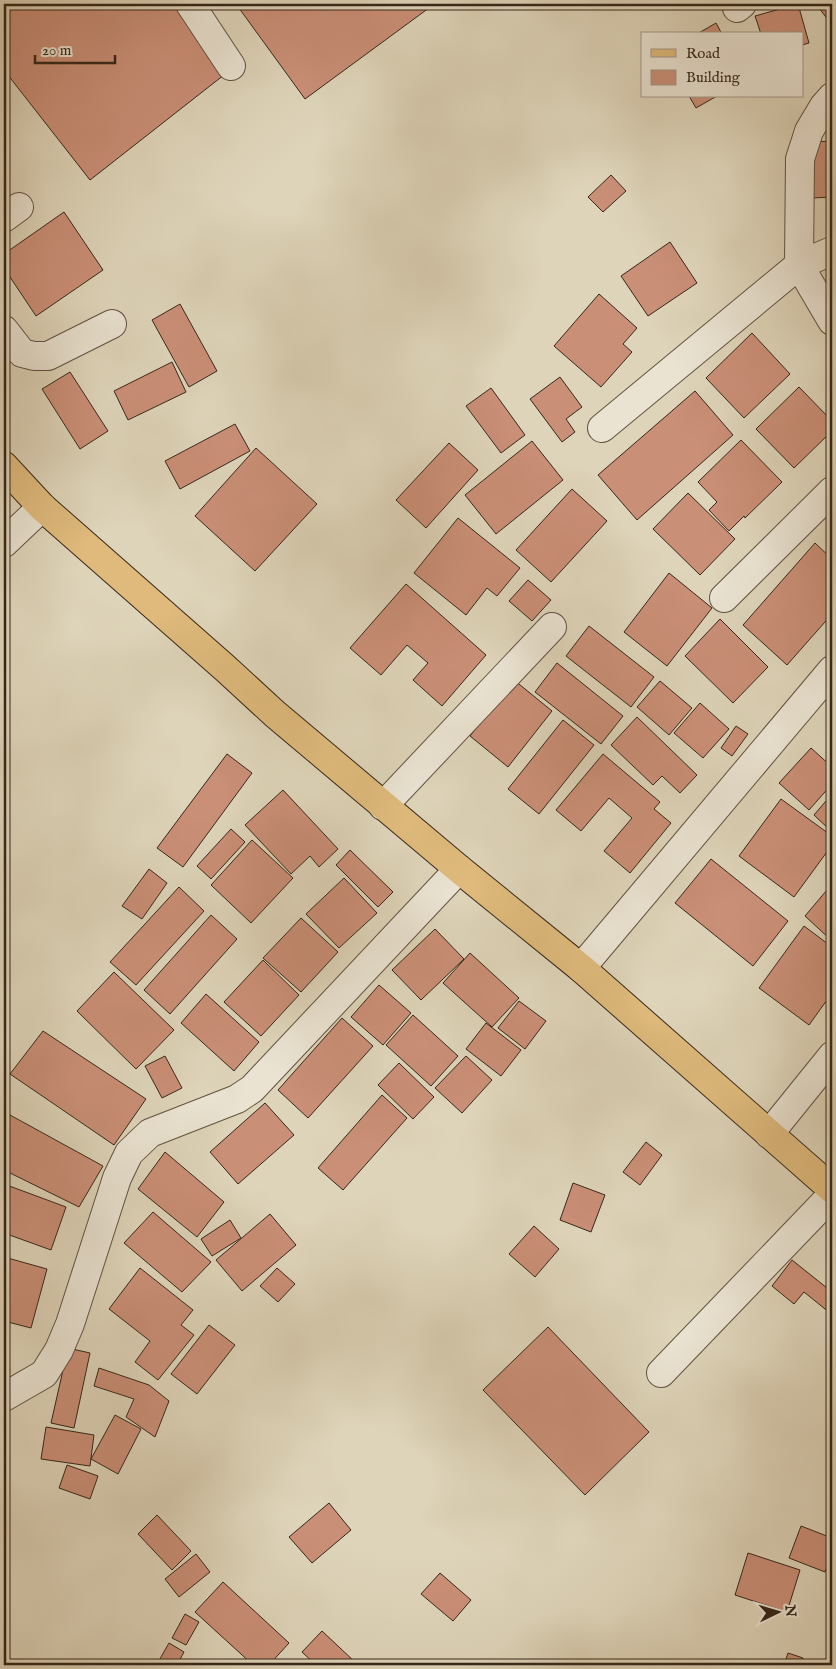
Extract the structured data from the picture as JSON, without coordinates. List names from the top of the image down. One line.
{"legend":["Road","Building"],"scale_bar":"20 m","north":"right"}
